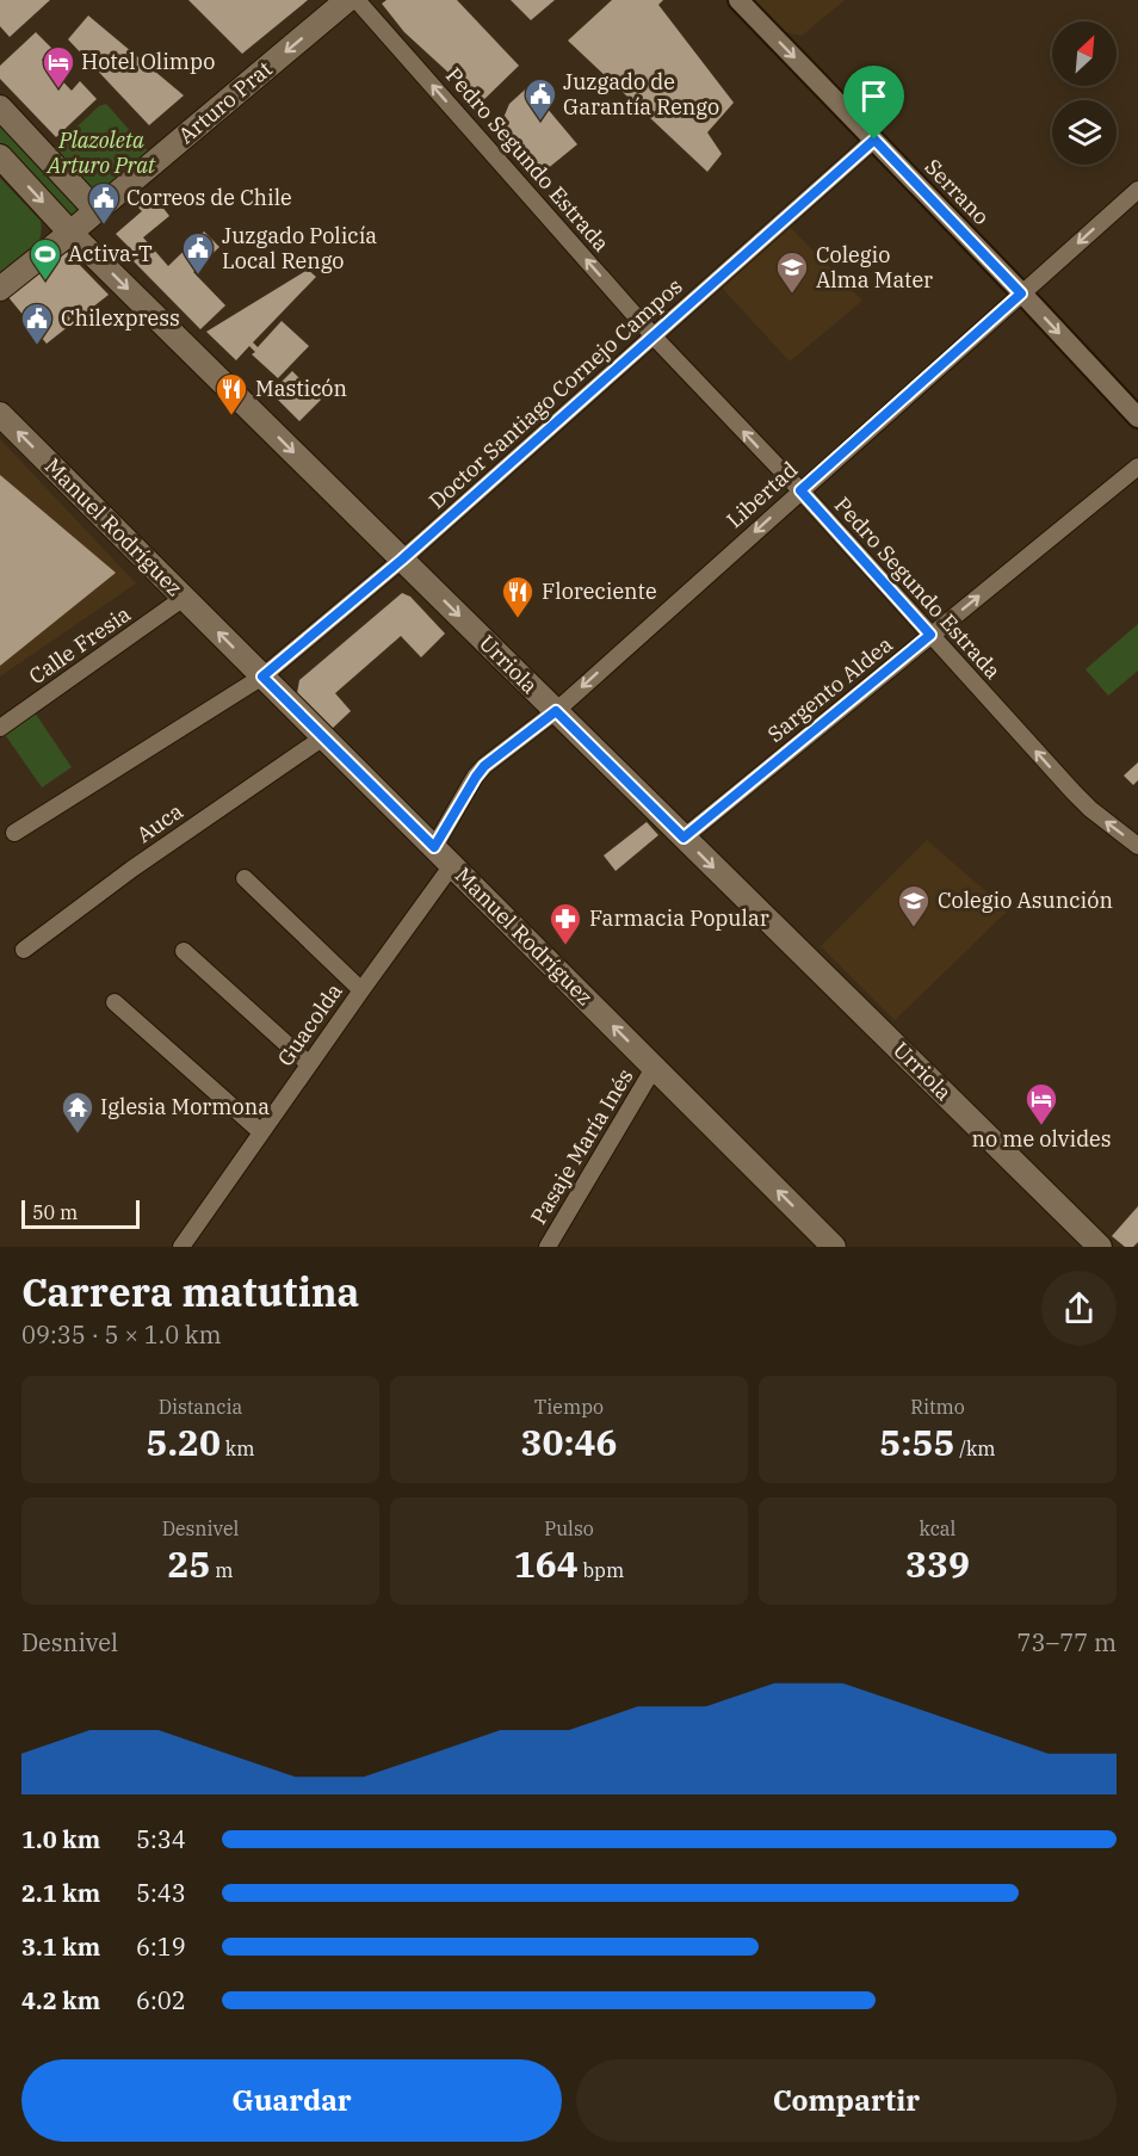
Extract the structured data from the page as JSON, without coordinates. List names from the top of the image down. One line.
{"streets":{"main road":["Arturo Prat","Manuel Rodríguez","Urriola"],"street":["Pedro Segundo Estrada","Serrano","Doctor Santiago Cornejo Campos","Libertad","Calle Fresia","Sargento Aldea","Auca","Guacolda","Pasaje María Inés"]},"crossings":[["Arturo Prat","Urriola"],["Pedro Segundo Estrada","Doctor Santiago Cornejo Campos"],["Pedro Segundo Estrada","Libertad"],["Pedro Segundo Estrada","Sargento Aldea"],["Serrano","Doctor Santiago Cornejo Campos"],["Serrano","Libertad"],["Doctor Santiago Cornejo Campos","Manuel Rodríguez"],["Doctor Santiago Cornejo Campos","Urriola"],["Libertad","Manuel Rodríguez"],["Libertad","Urriola"],["Manuel Rodríguez","Calle Fresia"],["Manuel Rodríguez","Auca"],["Manuel Rodríguez","Guacolda"],["Manuel Rodríguez","Pasaje María Inés"],["Urriola","Sargento Aldea"]],"one_way":["Arturo Prat","Pedro Segundo Estrada","Serrano","Libertad","Manuel Rodríguez","Urriola","Sargento Aldea"],"parks":["Plazoleta Arturo Prat"],"places":{"hotel":["Hotel Olimpo","no me olvides"],"public building":["Juzgado de Garantía Rengo","Correos de Chile","Juzgado Policía Local Rengo","Chilexpress"],"sports":["Activa-T"],"school or university":["Colegio Alma Mater","Colegio Asunción"],"restaurant":["Masticón","Floreciente"],"pharmacy":["Farmacia Popular"],"temple":["Iglesia Mormona"]},"scale_bar":"50 m","north":"top right","page":{"scale":"50 m","heading":["Carrera matutina","09:35 · 5 × 1.0 km"],"stats":[["Distancia","5.20 km"],["Tiempo","30:46"],["Ritmo","5:55 /km"],["Desnivel","25 m"],["Pulso","164 bpm"],["kcal","339"]],"chart":["Desnivel","73–77 m"],"list":[{"name":"1.0 km","note":"5:34"},{"name":"2.1 km","note":"5:43"},{"name":"3.1 km","note":"6:19"},{"name":"4.2 km","note":"6:02"}],"buttons":["Guardar","Compartir"]}}
